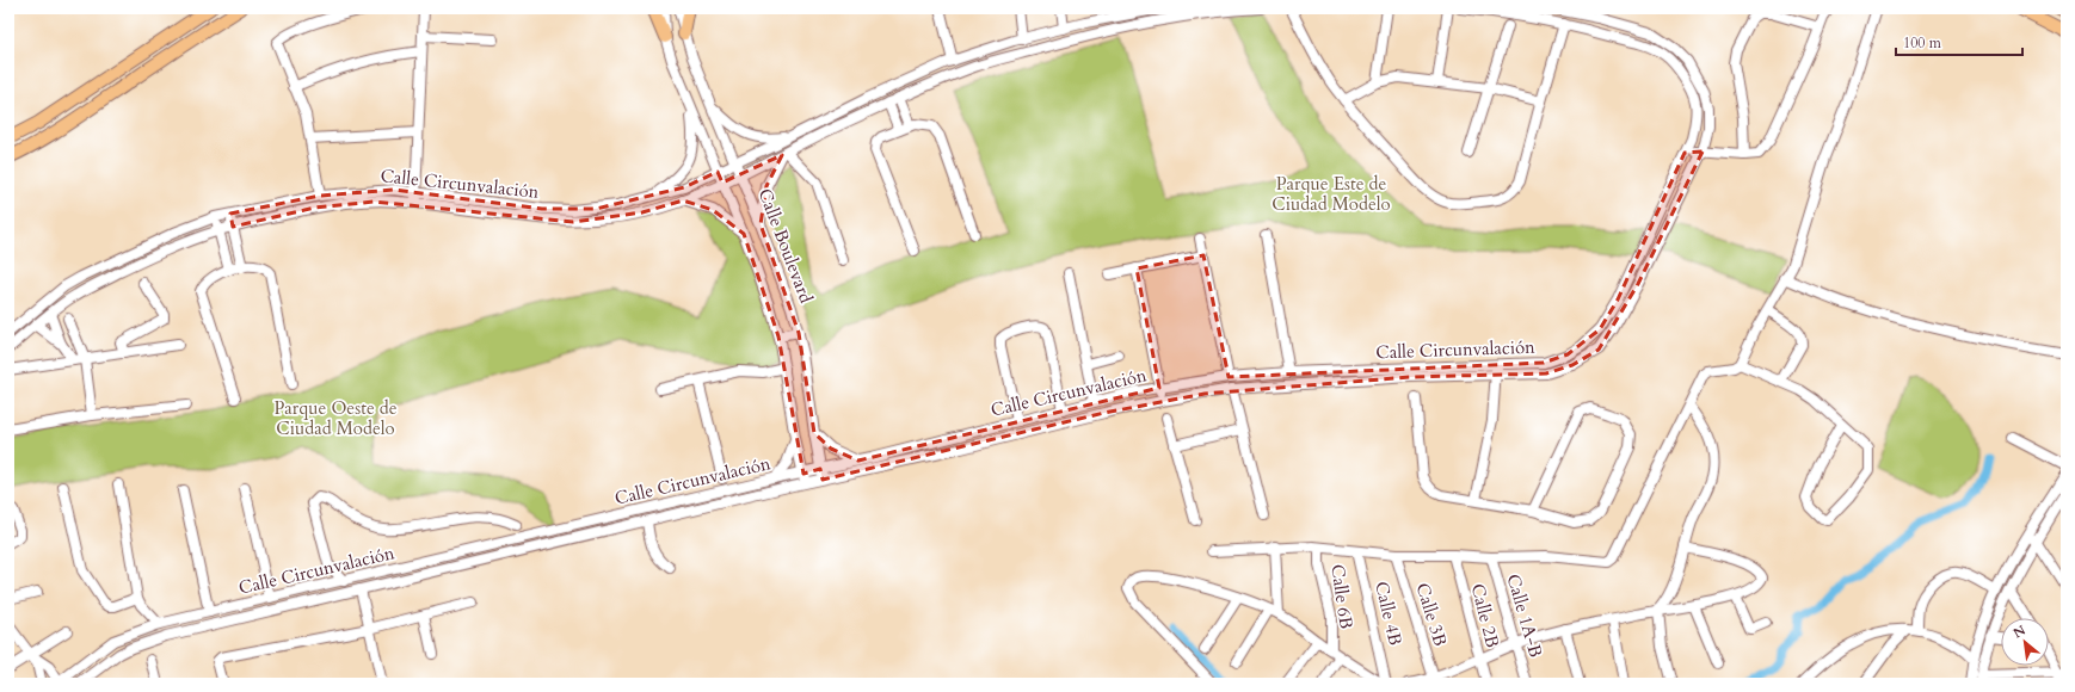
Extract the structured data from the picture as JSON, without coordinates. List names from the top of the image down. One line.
{"streets":{"street":["Calle Circunvalación","Calle Boulevard","Calle 6B","Calle 4B","Calle 3B","Calle 2B","Calle 1A-B"]},"crossings":[["Calle Circunvalación","Calle Boulevard"]],"parks":["Parque Este de Ciudad Modelo","Parque Oeste de Ciudad Modelo"],"scale_bar":"100 m","north":"top left"}
